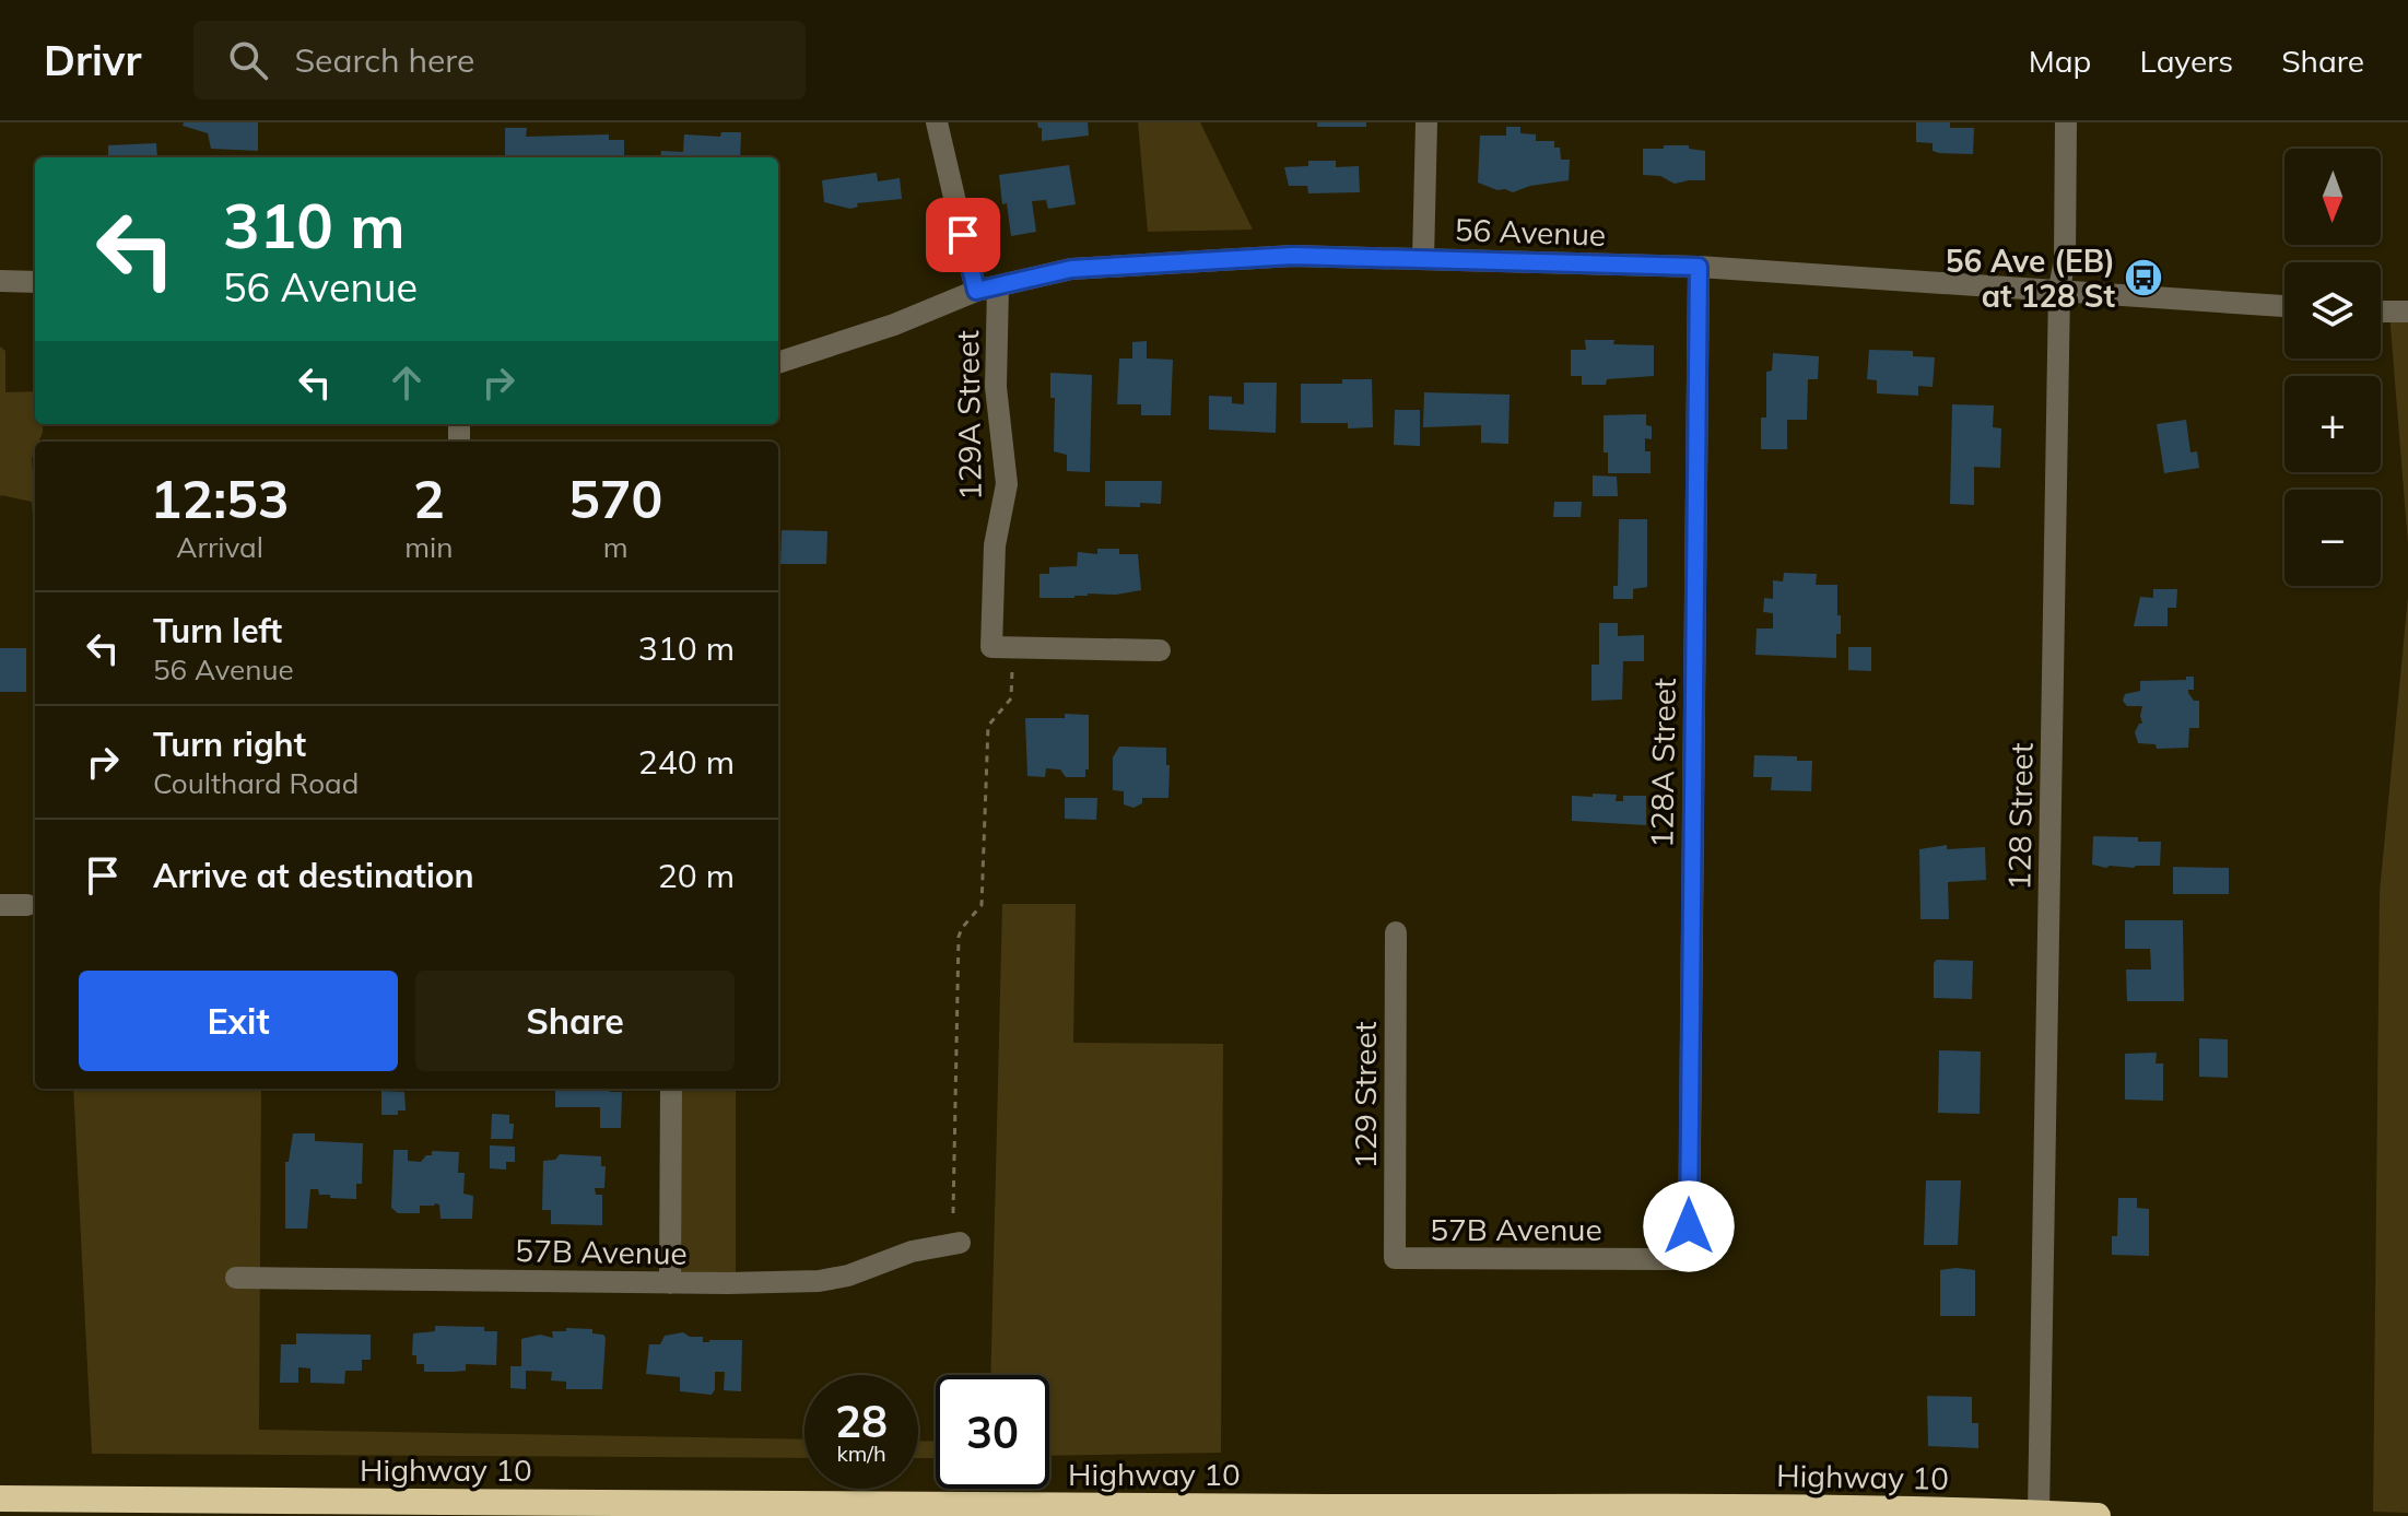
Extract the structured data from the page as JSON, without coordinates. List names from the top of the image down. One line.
{"streets":{"highway":["Highway 10"],"street":["56 Avenue","129A Street","128A Street","128 Street","129 Street","57B Avenue"]},"crossings":[["56 Avenue","129A Street"],["56 Avenue","128A Street"],["56 Avenue","128 Street"],["128A Street","57B Avenue"],["128 Street","Highway 10"],["129 Street","57B Avenue"]],"places":{"bus stop":["56 Ave (EB) at 128 St"]},"north":"bottom","page":{"header":"Drivr","search":"Search here","nav":["Map","Layers","Share"],"map_buttons":["+","−"],"turn":["310 m","56 Avenue"],"eta":["12:53","Arrival","2","min","570","m"],"list":[{"name":"Turn left","note":"56 Avenue","value":"310 m"},{"name":"Turn right","note":"Coulthard Road","value":"240 m"},{"name":"Arrive at destination","value":"20 m"}],"buttons":["Exit","Share"],"speed":"28 km/h","limit":"30"}}
